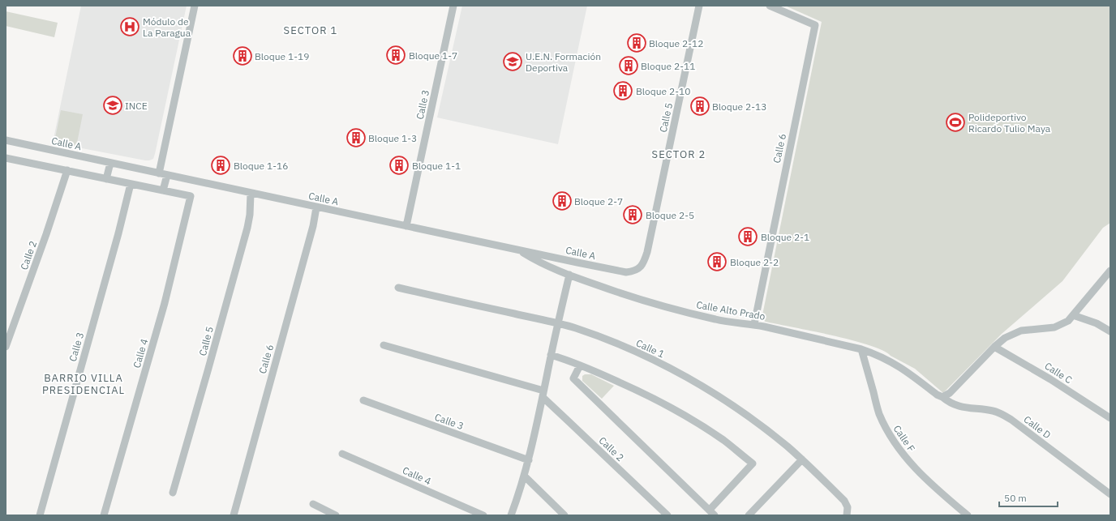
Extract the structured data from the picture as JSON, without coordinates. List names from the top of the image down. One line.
{"streets":{"street":["Calle 3","Calle 5","Calle A","Calle 6","Calle 2","Calle Alto Prado","Calle 1","Calle 4","Calle C","Calle D","Calle F"]},"crossings":[["Calle 3","Calle A"],["Calle 5","Calle A"],["Calle A","Calle 6"],["Calle A","Calle Alto Prado"],["Calle 6","Calle Alto Prado"],["Calle Alto Prado","Calle D"],["Calle Alto Prado","Calle F"]],"districts":["SECTOR 1","SECTOR 2","BARRIO VILLA PRESIDENCIAL"],"places":{"hospital":["Módulo de La Paragua"],"building":["Bloque 2-12","Bloque 1-7","Bloque 1-19","Bloque 2-11","Bloque 2-10","Bloque 2-13","Bloque 1-3","Bloque 1-16","Bloque 1-1","Bloque 2-7","Bloque 2-5","Bloque 2-1","Bloque 2-2"],"school or university":["U.E.N. Formación Deportiva","INCE"],"sports":["Polideportivo Ricardo Tulio Maya"]},"scale_bar":"50 m"}
